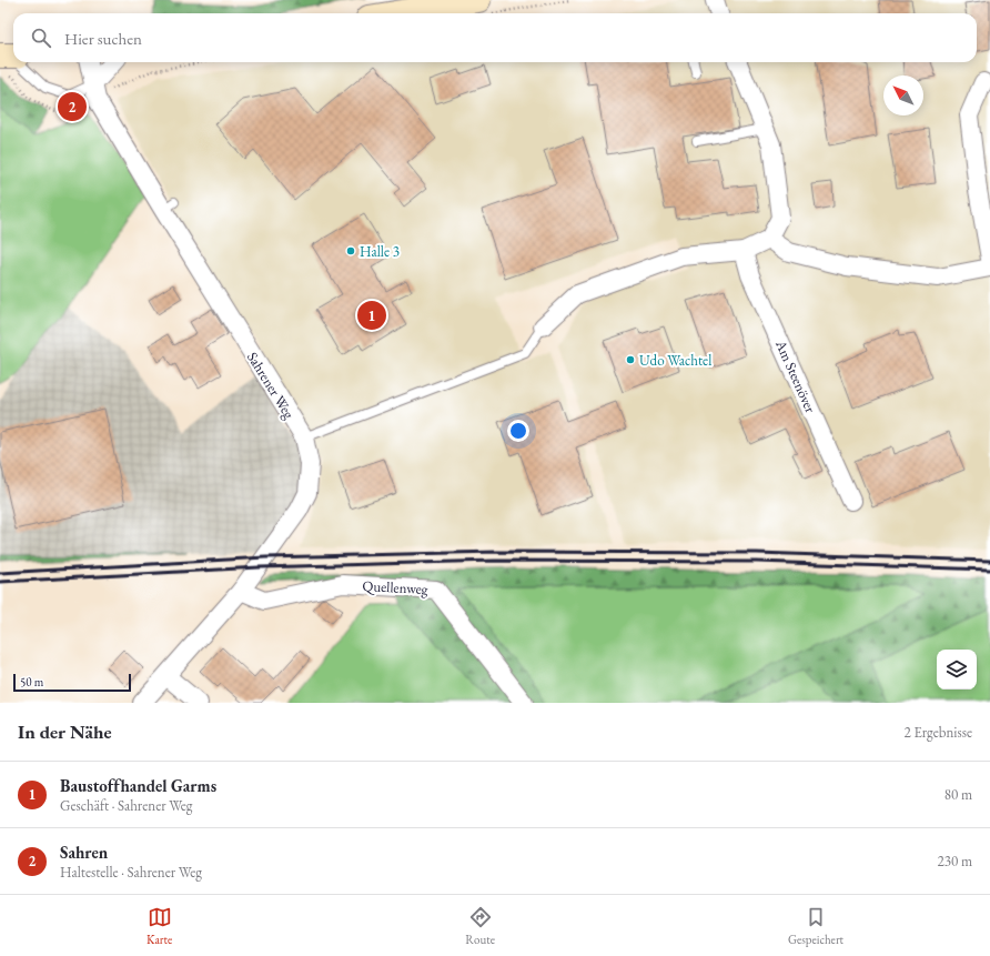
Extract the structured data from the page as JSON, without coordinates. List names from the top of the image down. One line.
{"streets":{"street":["Am Steenöver","Sahrener Weg","Quellenweg"]},"crossings":[["Sahrener Weg","Quellenweg"]],"places":["Halle 3","Udo Wachtel"],"scale_bar":"50 m","north":"top left","page":{"search":"Hier suchen","pins":["2","1"],"scale":"50 m","heading":["In der Nähe","2 Ergebnisse"],"list":[{"mark":"1","name":"Baustoffhandel Garms","note":"Geschäft · Sahrener Weg","value":"80 m"},{"mark":"2","name":"Sahren","note":"Haltestelle · Sahrener Weg","value":"230 m"}],"nav":["Karte","Route","Gespeichert"]}}
